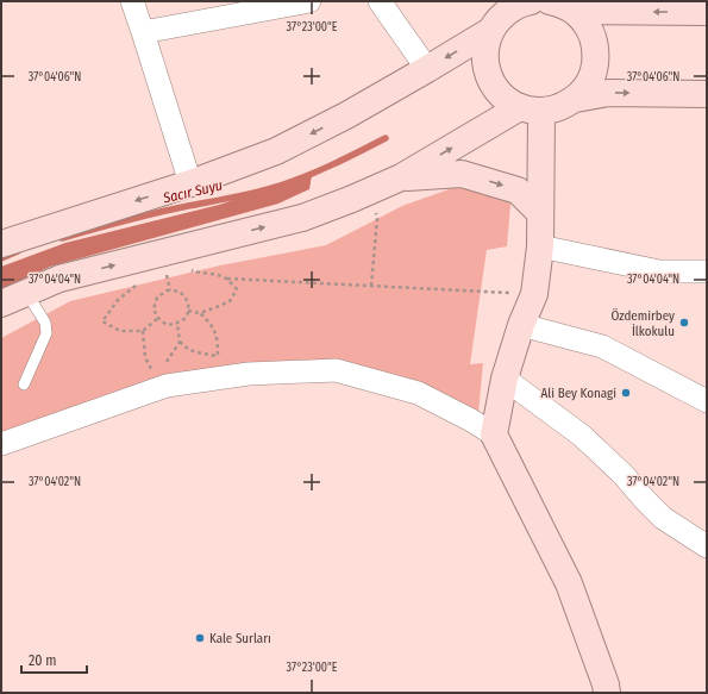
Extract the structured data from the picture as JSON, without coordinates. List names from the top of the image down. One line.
{"water":["Sacır Suyu"],"places":["Özdemirbey İlkokulu","Ali Bey Konagi","Kale Surları"],"scale_bar":"20 m","coordinates":["37°23'00\"E","37°04'06\"N","37°04'04\"N","37°04'02\"N"]}
